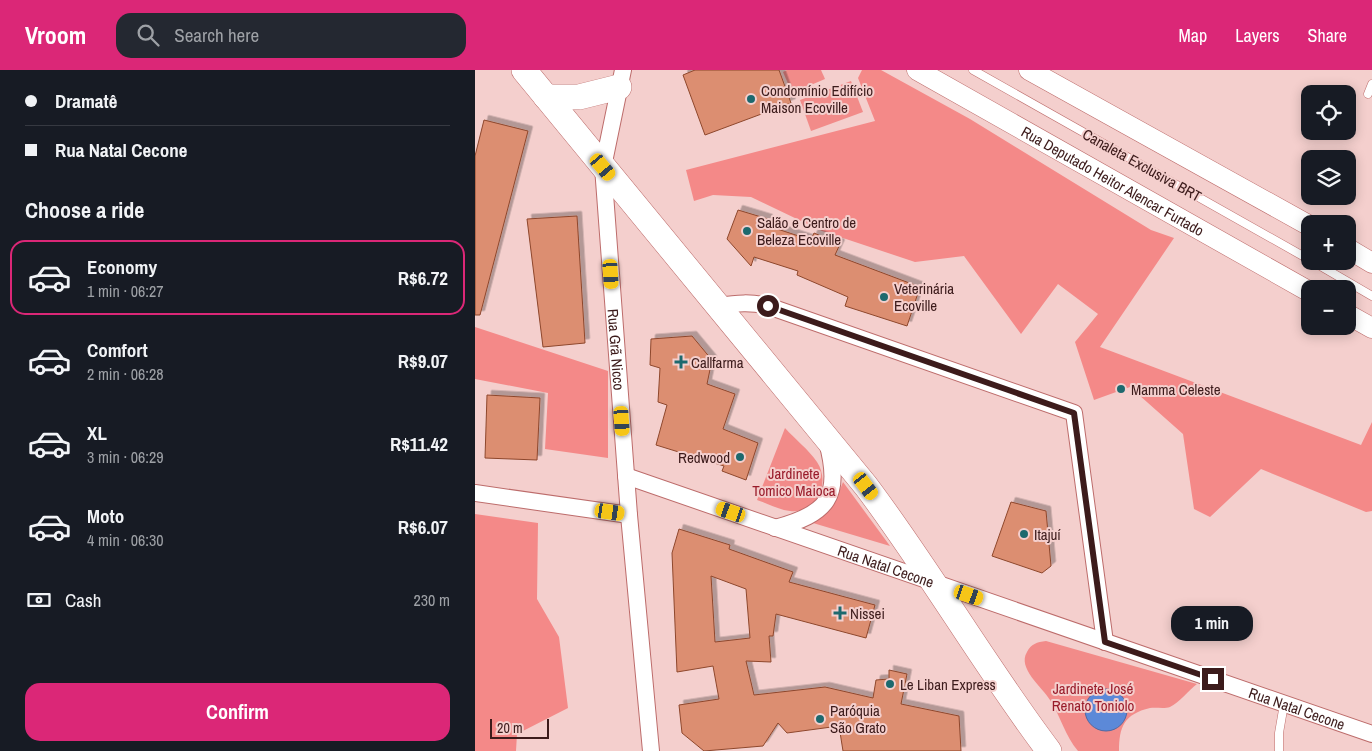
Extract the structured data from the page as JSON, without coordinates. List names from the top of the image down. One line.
{"streets":{"street":["Rua Deputado Heitor Alencar Furtado","Rua Grã Nicco","Rua Natal Cecone"],"lane":["Canaleta Exclusiva BRT"]},"crossings":[["Rua Grã Nicco","Rua Natal Cecone"]],"parks":["Jardinete Tomico Maioca","Jardinete José Renato Toniolo"],"places":{"other":["Condomínio Edifício Maison Ecoville","Salão e Centro de Beleza Ecoville","Veterinária Ecoville","Mamma Celeste","Redwood","Itajuí","Le Liban Express","Paróquia São Grato"],"health":["Callfarma","Nissei"]},"scale_bar":"20 m","page":{"header":"Vroom","search":"Search here","nav":["Map","Layers","Share"],"banner":["Dramatê","Rua Natal Cecone"],"map_buttons":["+","−"],"heading":"Choose a ride","list":[{"name":"Economy","note":"1 min · 06:27","value":"R$6.72"},{"name":"Comfort","note":"2 min · 06:28","value":"R$9.07"},{"name":"XL","note":"3 min · 06:29","value":"R$11.42"},{"name":"Moto","note":"4 min · 06:30","value":"R$6.07"}],"pay":["Cash","230 m"],"bubble":"1 min","buttons":"Confirm","scale":"20 m"}}
